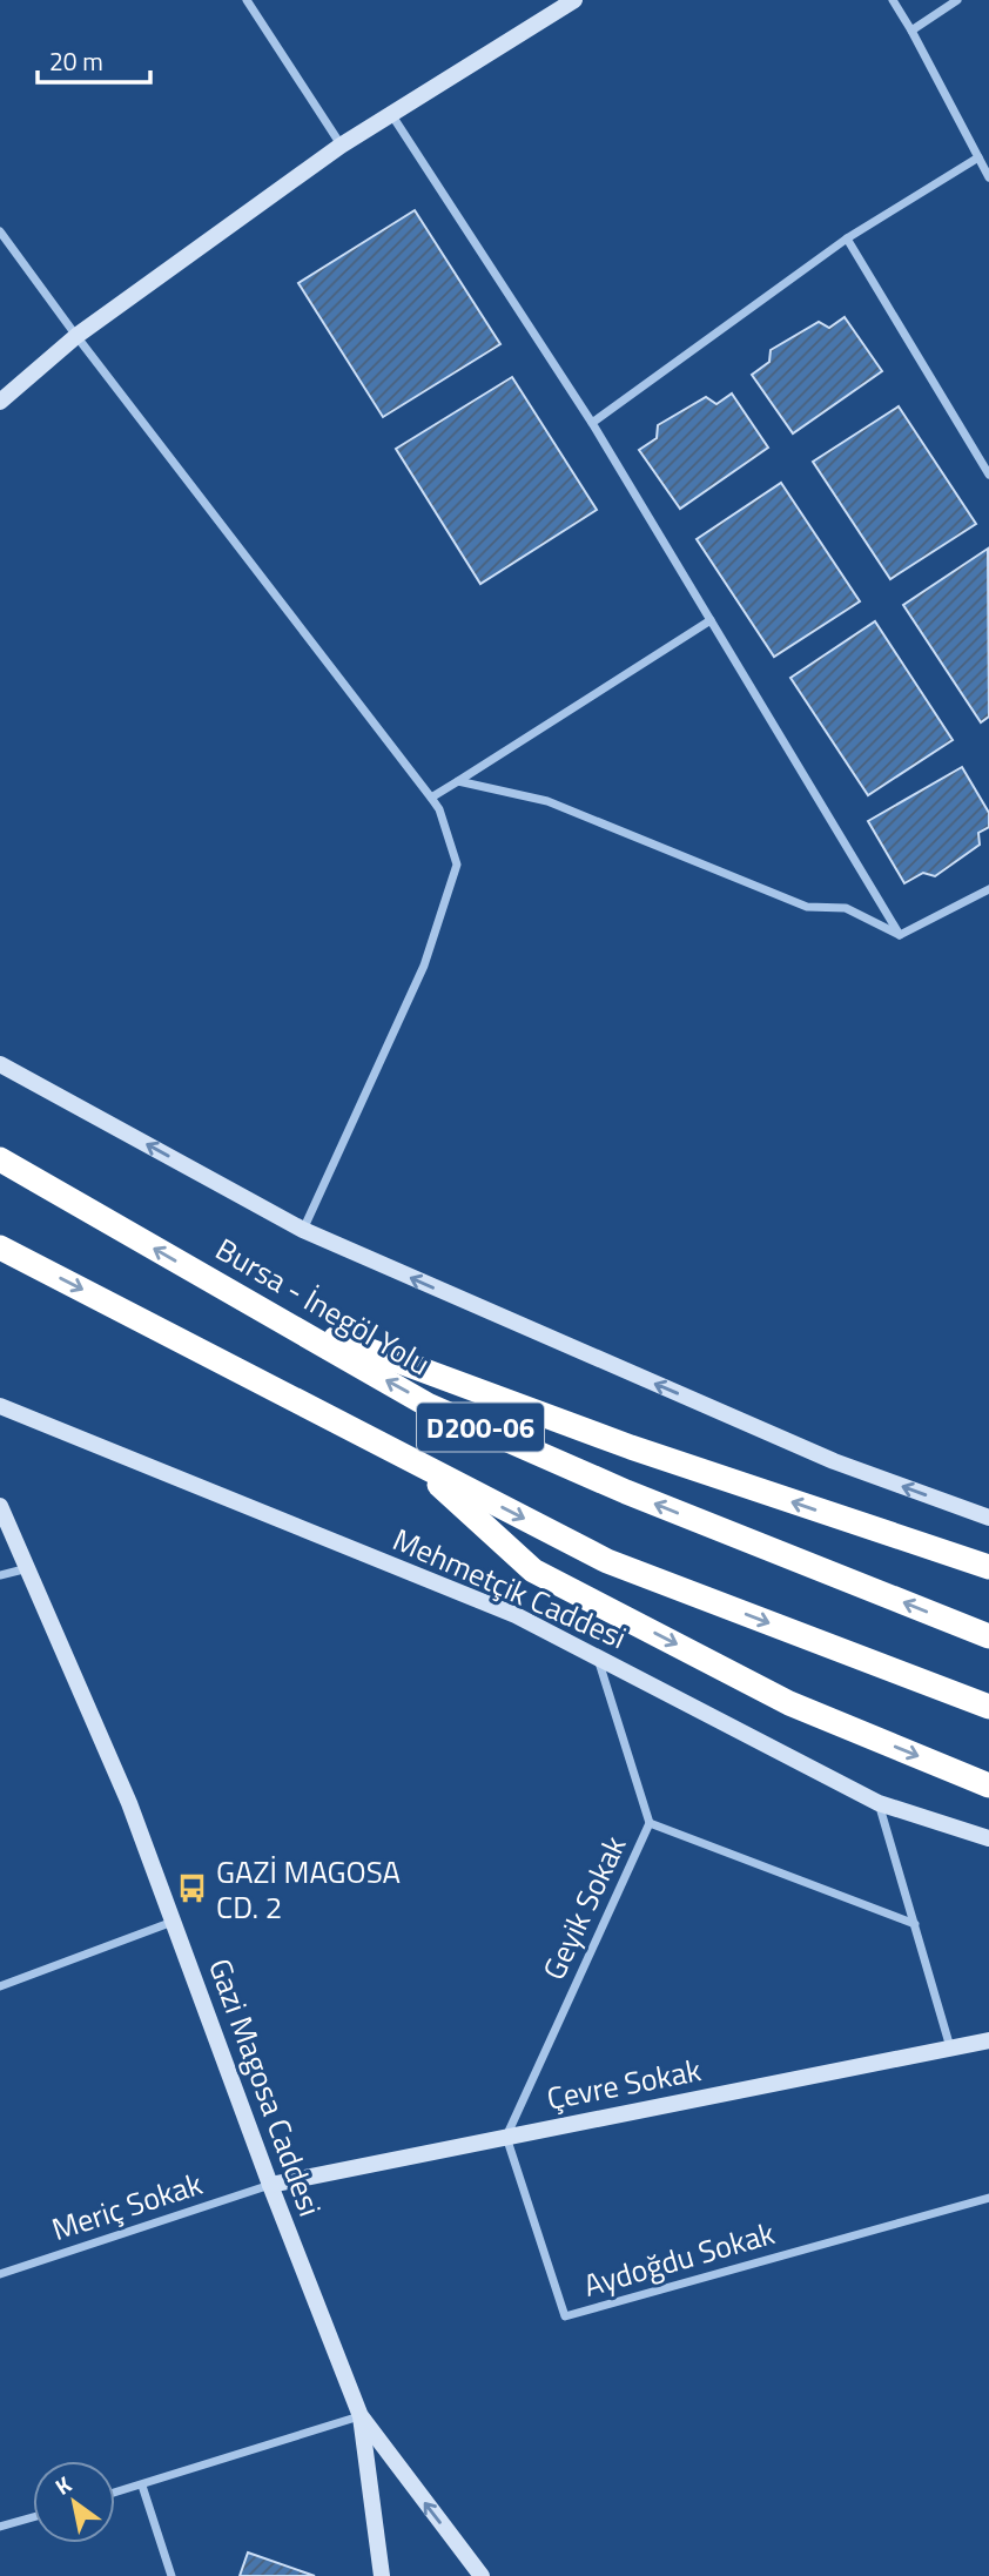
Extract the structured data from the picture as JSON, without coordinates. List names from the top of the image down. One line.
{"streets":{"highway":["Bursa - İnegöl Yolu","D200-06"],"street":["Mehmetçik Caddesi","Geyik Sokak","Çevre Sokak","Gazi Magosa Caddesi","Meriç Sokak","Aydoğdu Sokak"]},"crossings":[["Geyik Sokak","Çevre Sokak"],["Geyik Sokak","Aydoğdu Sokak"],["Çevre Sokak","Gazi Magosa Caddesi"],["Çevre Sokak","Meriç Sokak"],["Çevre Sokak","Aydoğdu Sokak"],["Gazi Magosa Caddesi","Meriç Sokak"]],"places":{"bus stop":["GAZİ MAGOSA CD. 2"]},"scale_bar":"20 m","north":"top left"}
